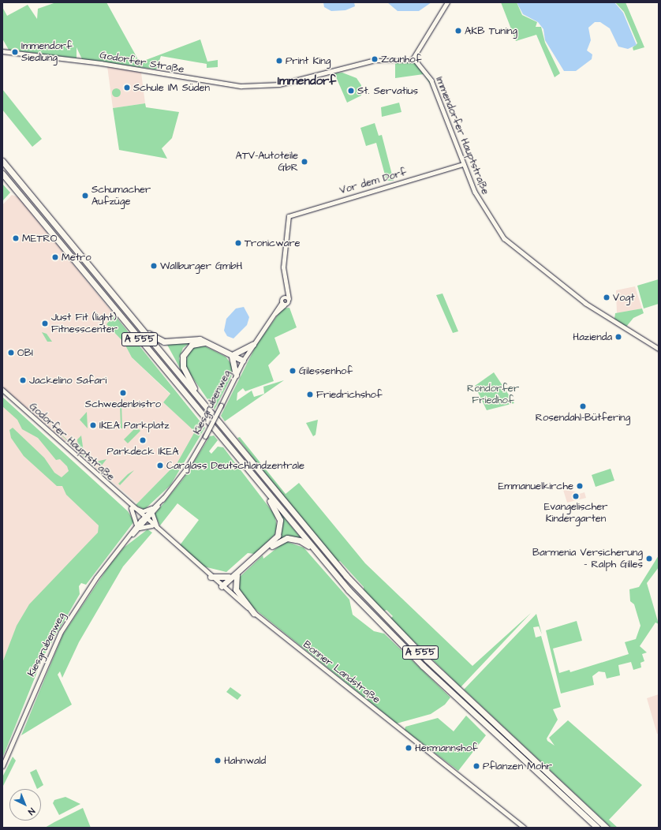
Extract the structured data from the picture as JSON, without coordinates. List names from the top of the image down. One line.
{"streets":{"highway":["A 555"],"main road":["Kiesgrubenweg","Godorfer Hauptstraße","Bonner Landstraße"],"street":["Godorfer Straße","Immendorfer Hauptstraße","Vor dem Dorf"]},"crossings":[["Godorfer Straße","Immendorfer Hauptstraße"],["Immendorfer Hauptstraße","Vor dem Dorf"],["Kiesgrubenweg","Godorfer Hauptstraße"],["Kiesgrubenweg","Bonner Landstraße"],["Godorfer Hauptstraße","Bonner Landstraße"]],"districts":["Immendorf"],"parks":["Rondorfer Friedhof"],"places":["AKB Tuning","Immendorf Siedlung","Zaunhof","Print King","Schule IM Süden","St. Servatius","ATV-Autoteile GbR","Schumacher Aufzüge","METRO","Tronicware","Metro","Wallburger GmbH","Vogt","Just Fit (light) Fitnesscenter","Hazienda","OBI","Gilessenhof","Jackelino Safari","Schwedenbistro","Friedrichshof","Rosendahl-Bütfering","IKEA Parkplatz","Parkdeck IKEA","Carglass Deutschlandzentrale","Emmanuelkirche","Evangelischer Kindergarten","Barmenia Versicherung - Ralph Gilles","Hermannshof","Hahnwald","Pflanzen Mohr"],"north":"bottom right"}
